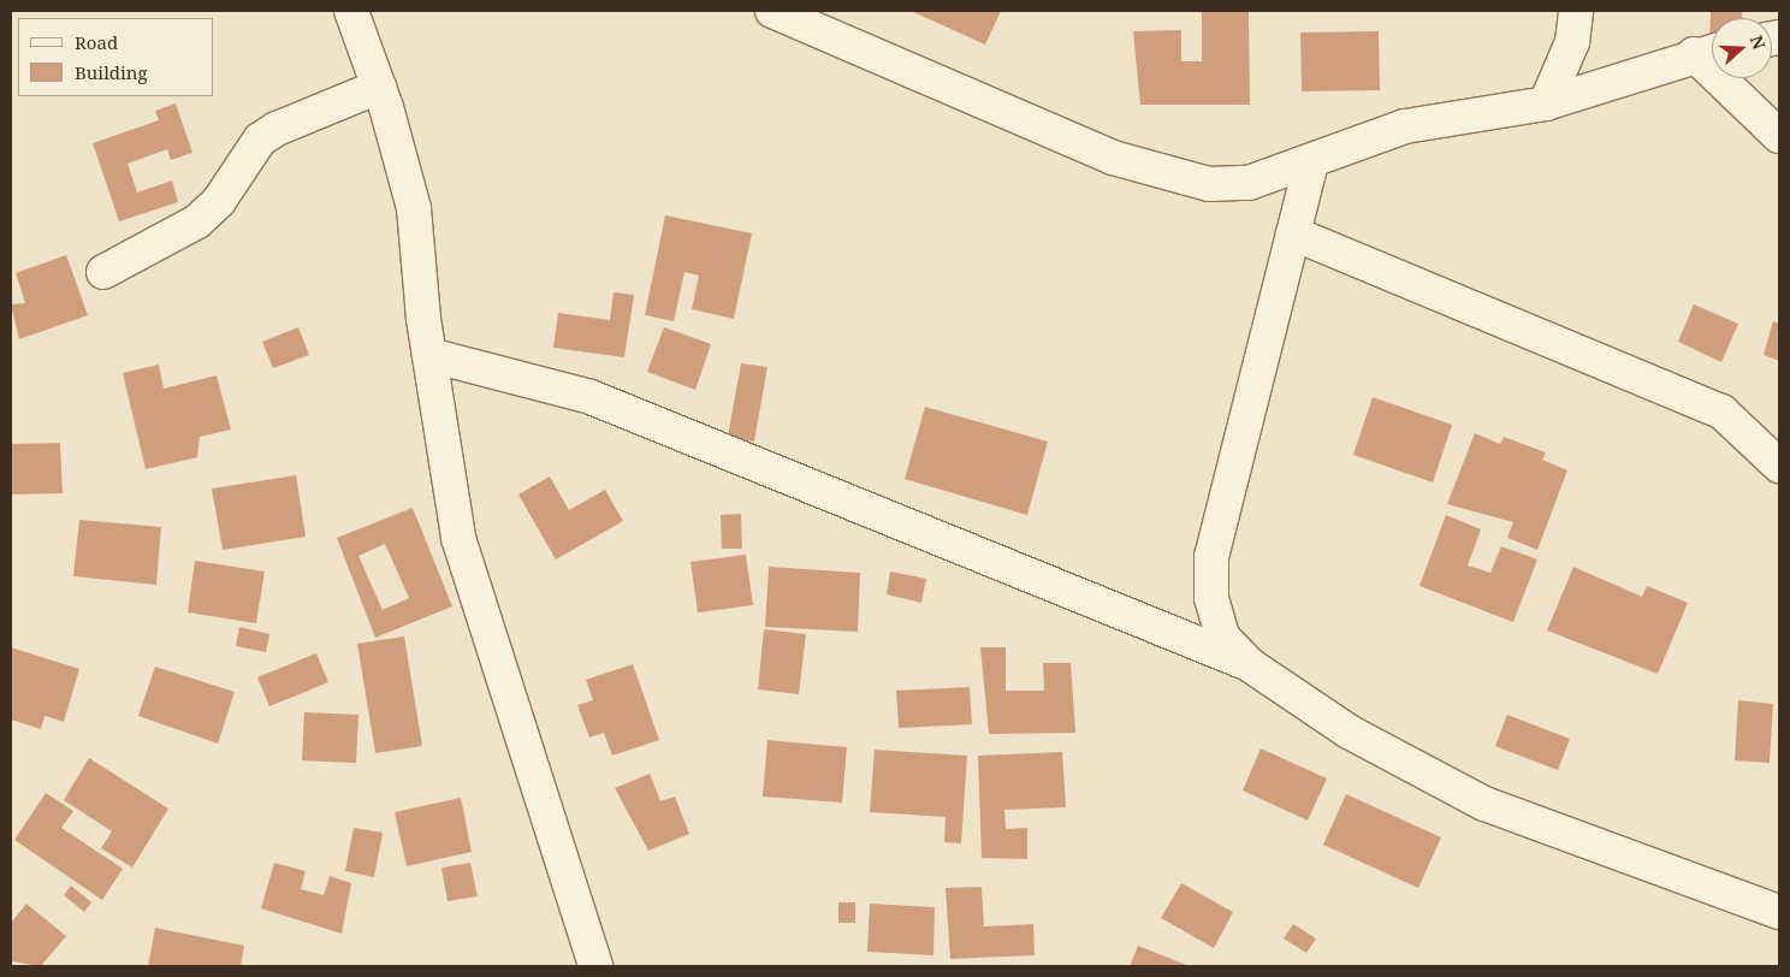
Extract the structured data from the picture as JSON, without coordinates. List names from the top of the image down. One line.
{"legend":["Road","Building"],"north":"right"}
